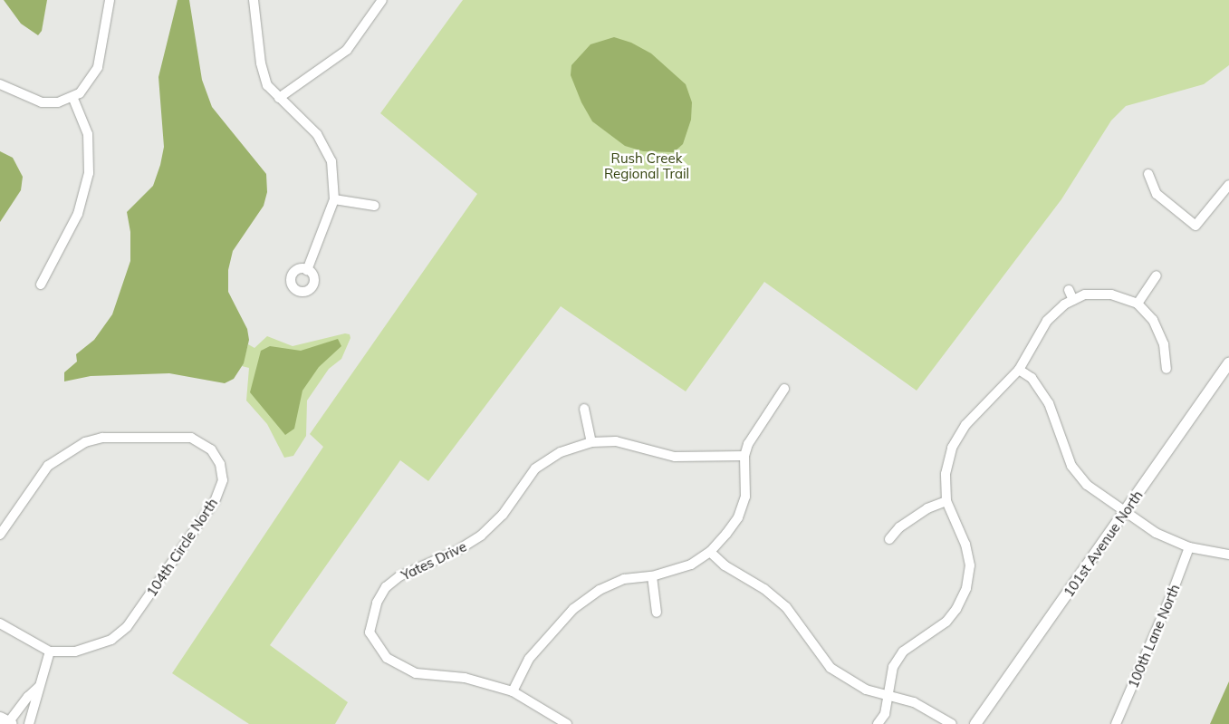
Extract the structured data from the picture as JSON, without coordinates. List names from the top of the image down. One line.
{"streets":{"street":["101st Avenue North","104th Circle North","Yates Drive","100th Lane North"]},"parks":["Rush Creek Regional Trail"]}
